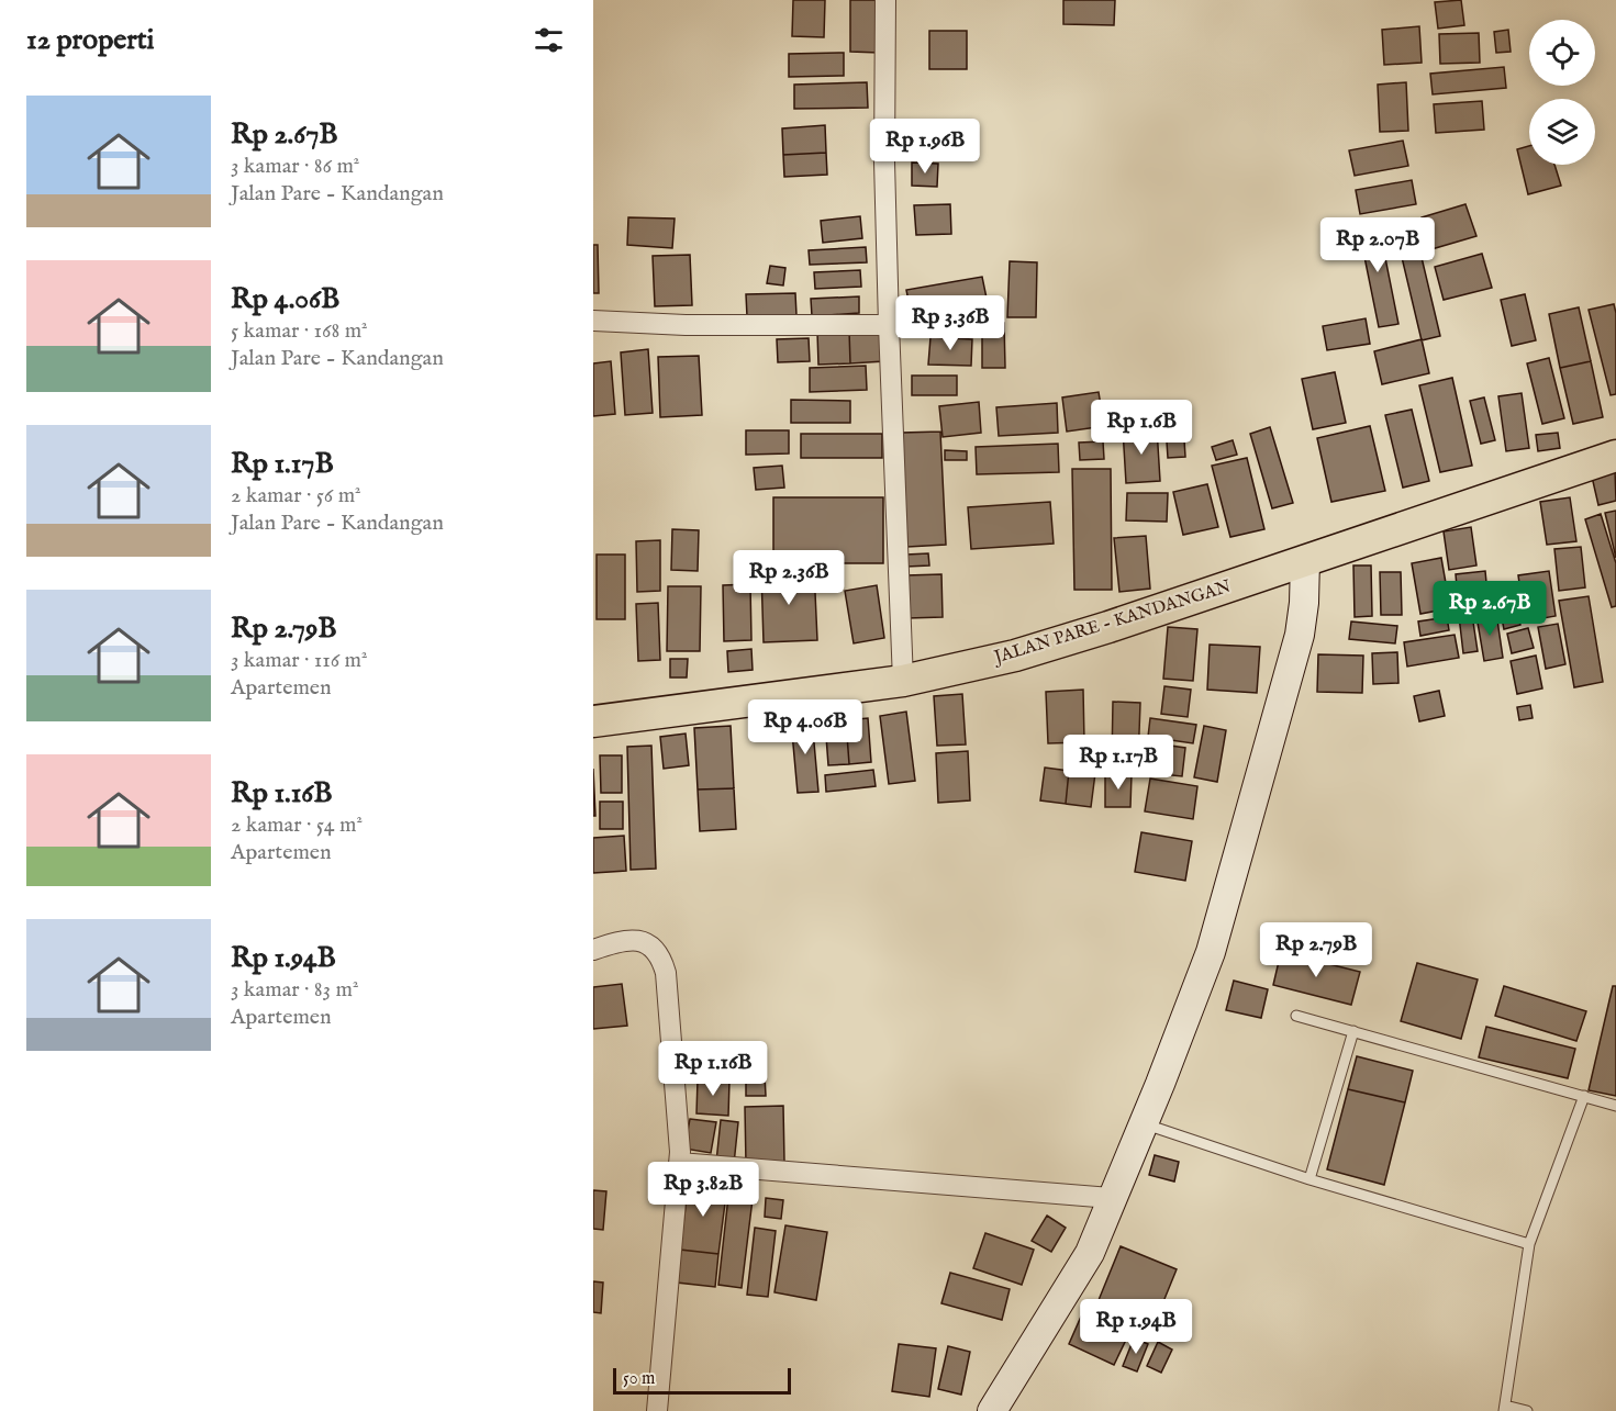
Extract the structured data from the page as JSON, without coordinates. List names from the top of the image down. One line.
{"streets":{"main road":["JALAN PARE - KANDANGAN"]},"scale_bar":"50 m","page":{"heading":"12 properti","list":[{"name":"Rp 2.67B","note":"3 kamar · 86 m² · Jalan Pare - Kandangan"},{"name":"Rp 4.06B","note":"5 kamar · 168 m² · Jalan Pare - Kandangan"},{"name":"Rp 1.17B","note":"2 kamar · 56 m² · Jalan Pare - Kandangan"},{"name":"Rp 2.79B","note":"3 kamar · 116 m² · Apartemen"},{"name":"Rp 1.16B","note":"2 kamar · 54 m² · Apartemen"},{"name":"Rp 1.94B","note":"3 kamar · 83 m² · Apartemen"}],"price":["Rp 1.96B","Rp 2.07B","Rp 3.36B","Rp 1.6B","Rp 2.36B","Rp 2.67B","Rp 4.06B","Rp 1.17B","Rp 2.79B","Rp 1.16B","Rp 3.82B","Rp 1.94B"],"scale":"50 m"}}
